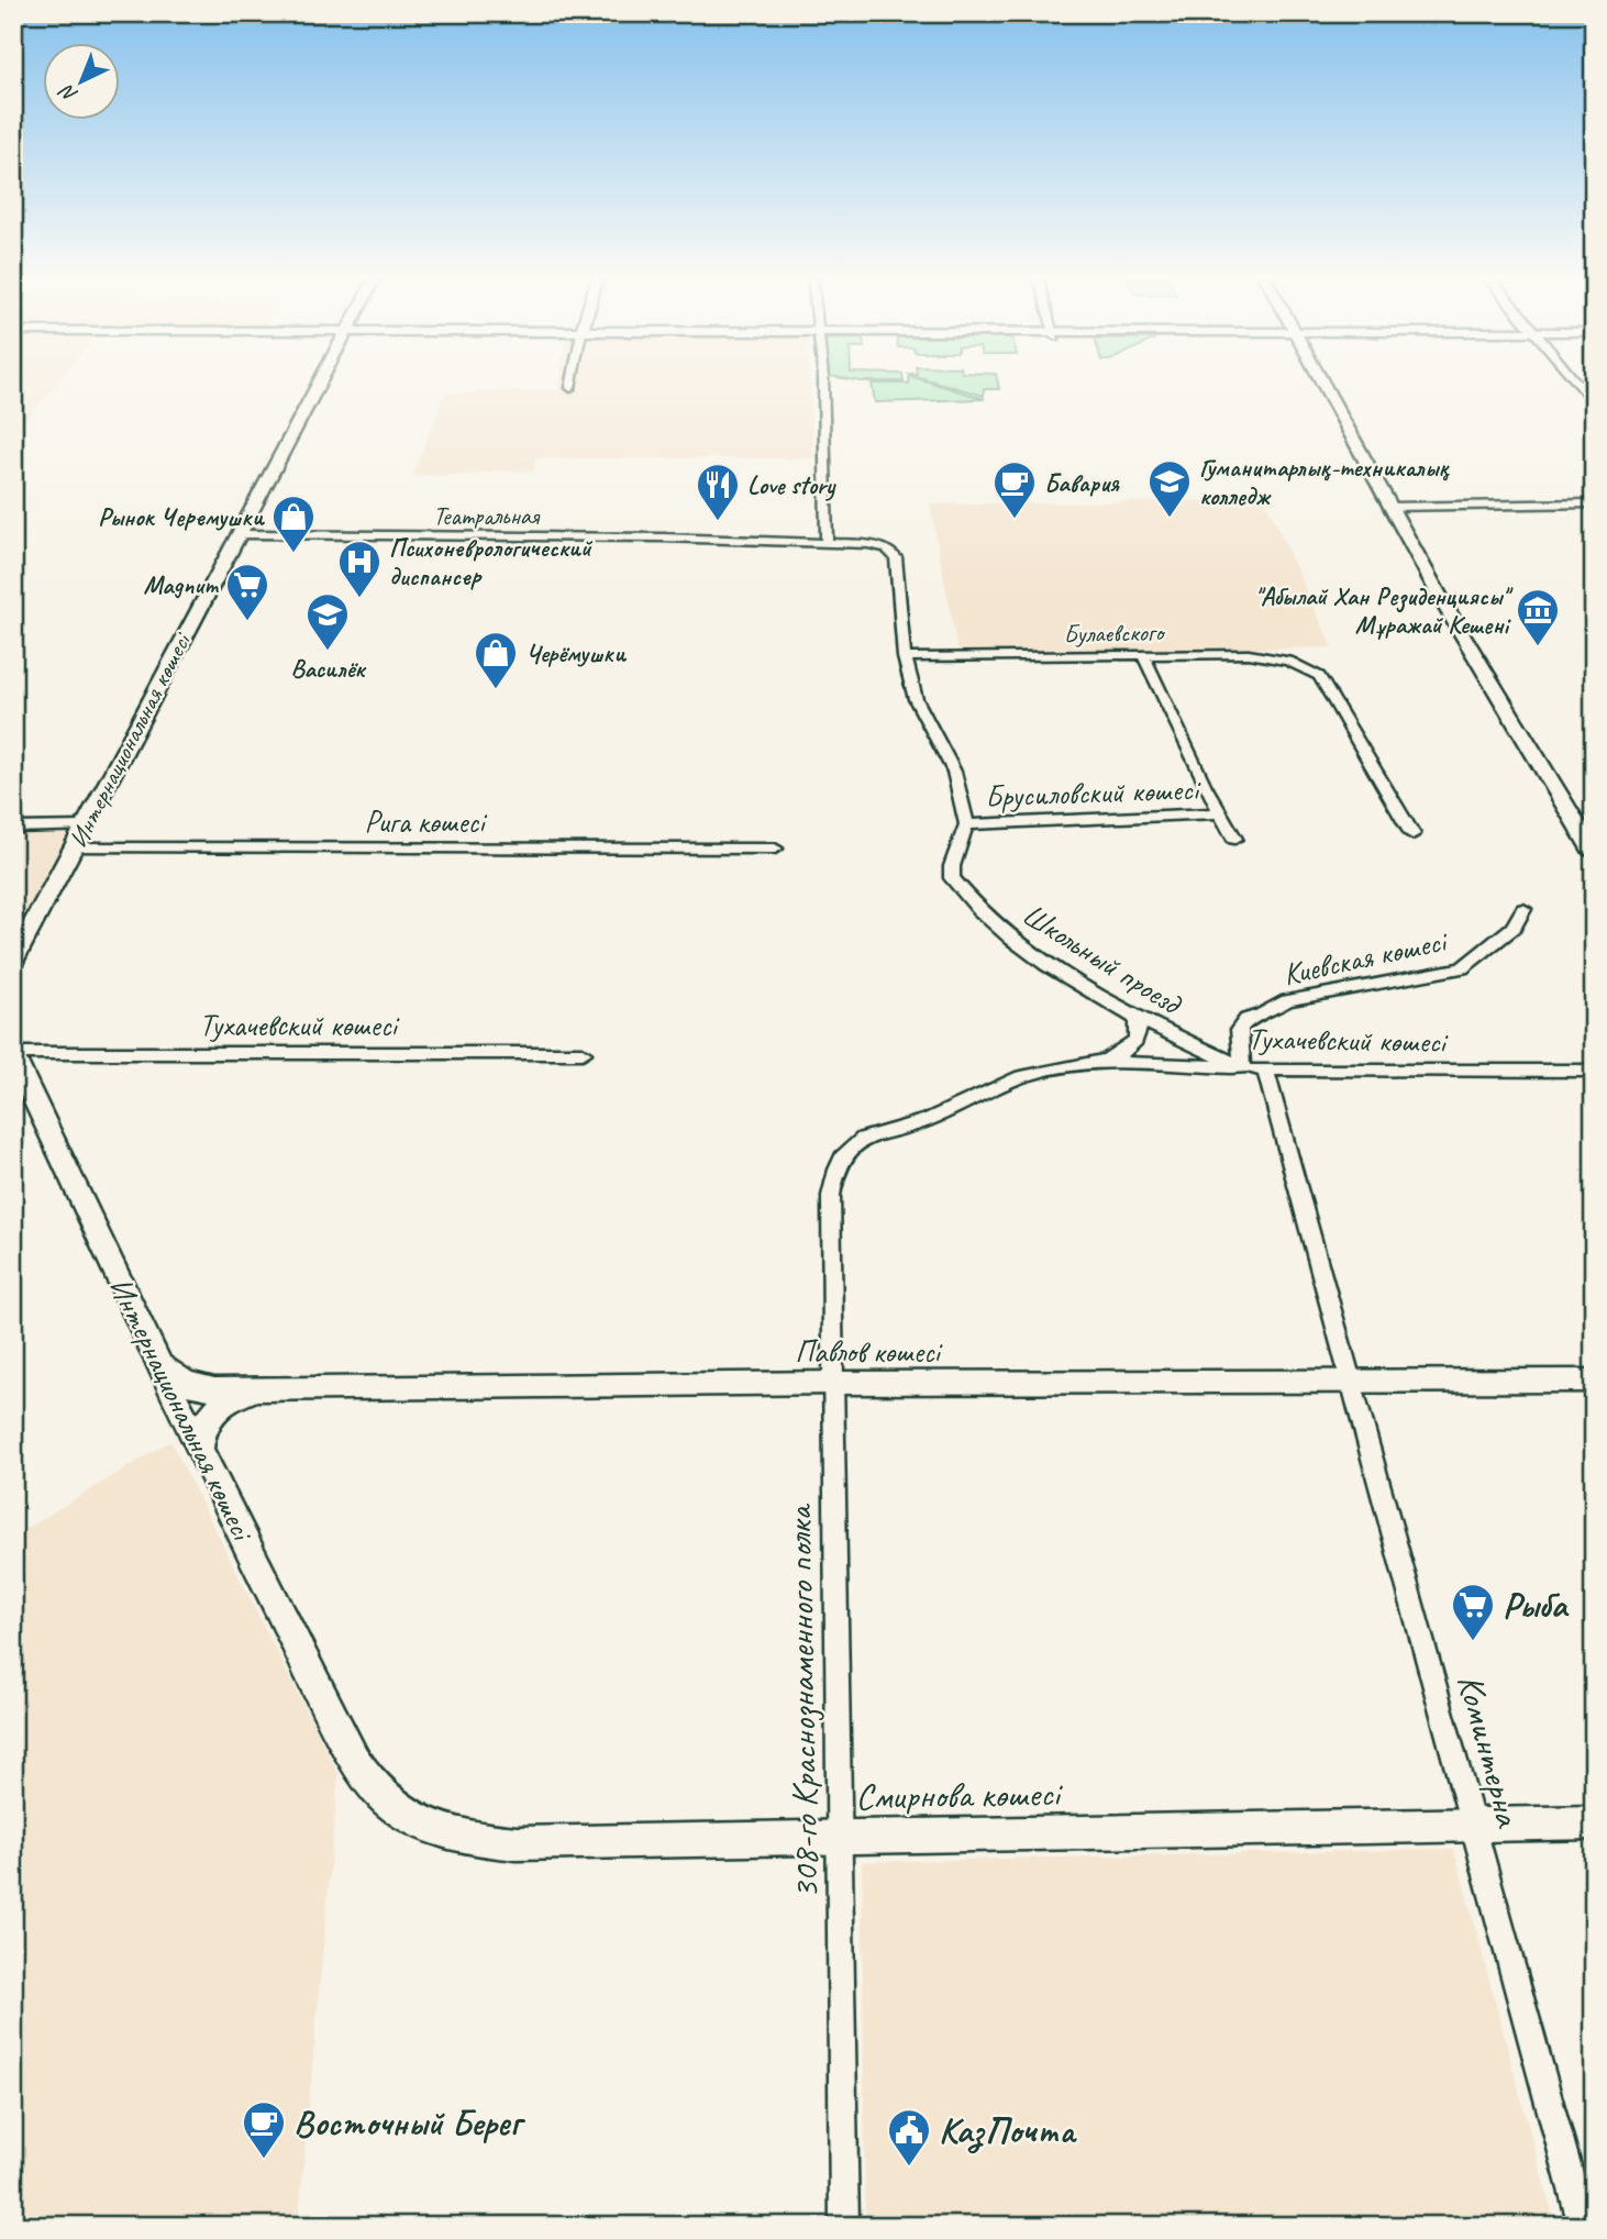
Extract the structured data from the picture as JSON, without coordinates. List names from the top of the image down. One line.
{"streets":{"street":["Театральная","Булаевского","Интернациональная көшесі","Брусиловский көшесі","Рига көшесі","Киевская көшесі","Школьный проезд","Тухачевский көшесі","Павлов көшесі","308-го Краснознаменного полка","Коминтерна","Смирнова көшесі"]},"crossings":[["Театральная","Интернациональная көшесі"],["Булаевского","Брусиловский көшесі"],["Интернациональная көшесі","Рига көшесі"],["Интернациональная көшесі","Тухачевский көшесі"],["Интернациональная көшесі","Павлов көшесі"],["Интернациональная көшесі","Смирнова көшесі"],["Брусиловский көшесі","Школьный проезд"],["Киевская көшесі","Школьный проезд"],["Киевская көшесі","Тухачевский көшесі"],["Школьный проезд","Тухачевский көшесі"],["Тухачевский көшесі","308-го Краснознаменного полка"],["Тухачевский көшесі","Коминтерна"],["Павлов көшесі","308-го Краснознаменного полка"],["Павлов көшесі","Коминтерна"],["308-го Краснознаменного полка","Смирнова көшесі"],["Коминтерна","Смирнова көшесі"]],"places":{"school or university":["Гуманитарлық-техникалық колледж","Василёк"],"cafe":["Бавария","Восточный Берег"],"restaurant":["Love story"],"shop":["Рынок Черемушки","Черёмушки"],"hospital":["Психоневрологический диспансер"],"supermarket":["Magnum","Рыба"],"museum":["\"Абылай Хан Резиденциясы\" Мұражай Кешені"],"public building":["КазПочта"]},"north":"bottom left"}
